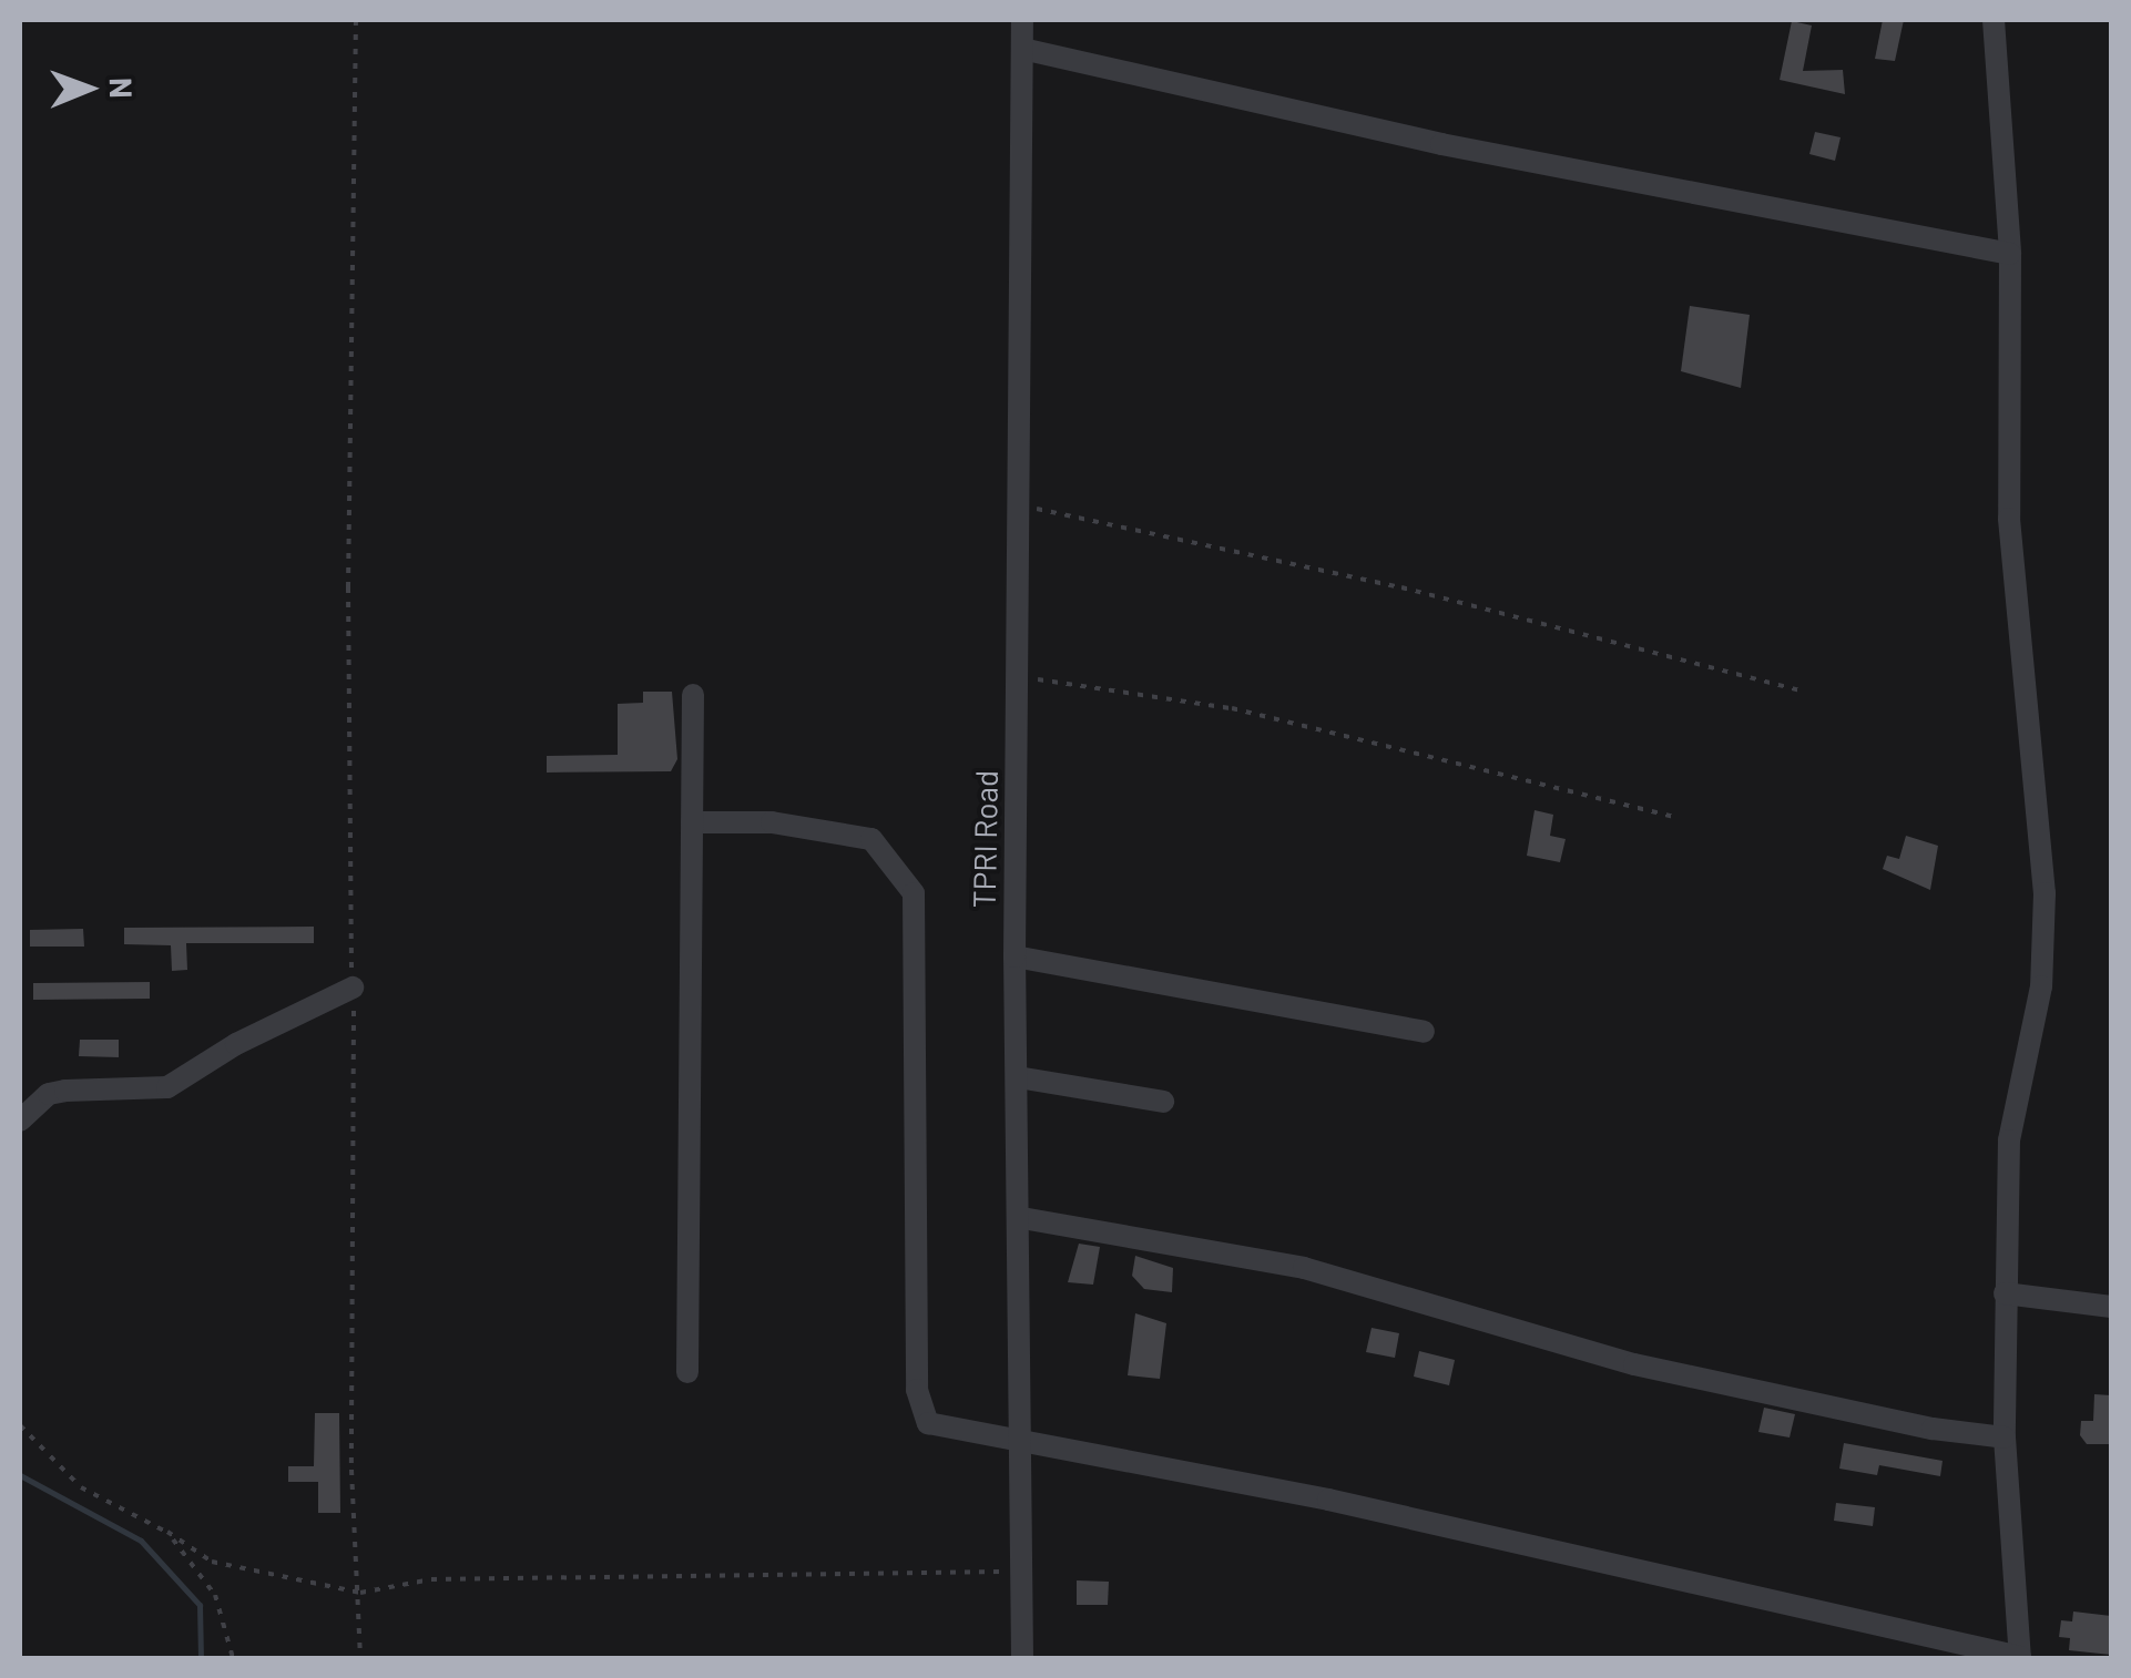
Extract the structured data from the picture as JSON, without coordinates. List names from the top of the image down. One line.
{"streets":{"street":["TPRI Road"]},"north":"right"}
